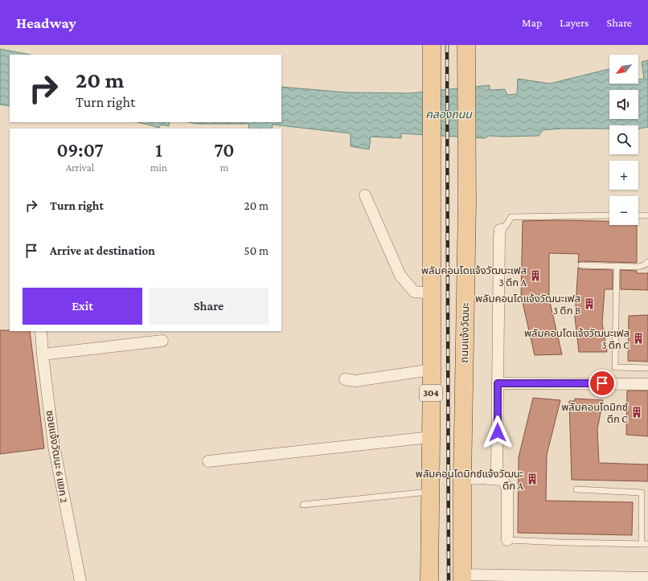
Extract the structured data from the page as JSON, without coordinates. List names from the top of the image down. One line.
{"streets":{"main road":["ถนนแจ้งวัฒนะ","304"],"street":["ซอยแจ้งวัฒนะ 6 แยก 2"]},"water":["คลองถนน"],"places":{"building":["พลัมคอนโดแจ้งวัฒนะเฟส 3 ตึก A","พลัมคอนโดแจ้งวัฒนะเฟส 3 ตึก B","พลัมคอนโดแจ้งวัฒนะเฟส 3 ตึก C","พลัมคอนโดมิกซ์ ตึก C","พลัมคอนโดมิกซ์แจ้งวัฒนะ ตึก A"]},"north":"bottom left","page":{"header":"Headway","nav":["Map","Layers","Share"],"map_buttons":["+","−"],"turn":["20 m","Turn right"],"eta":["09:07","Arrival","1","min","70","m"],"list":[{"name":"Turn right","value":"20 m"},{"name":"Arrive at destination","value":"50 m"}],"buttons":["Exit","Share"]}}
